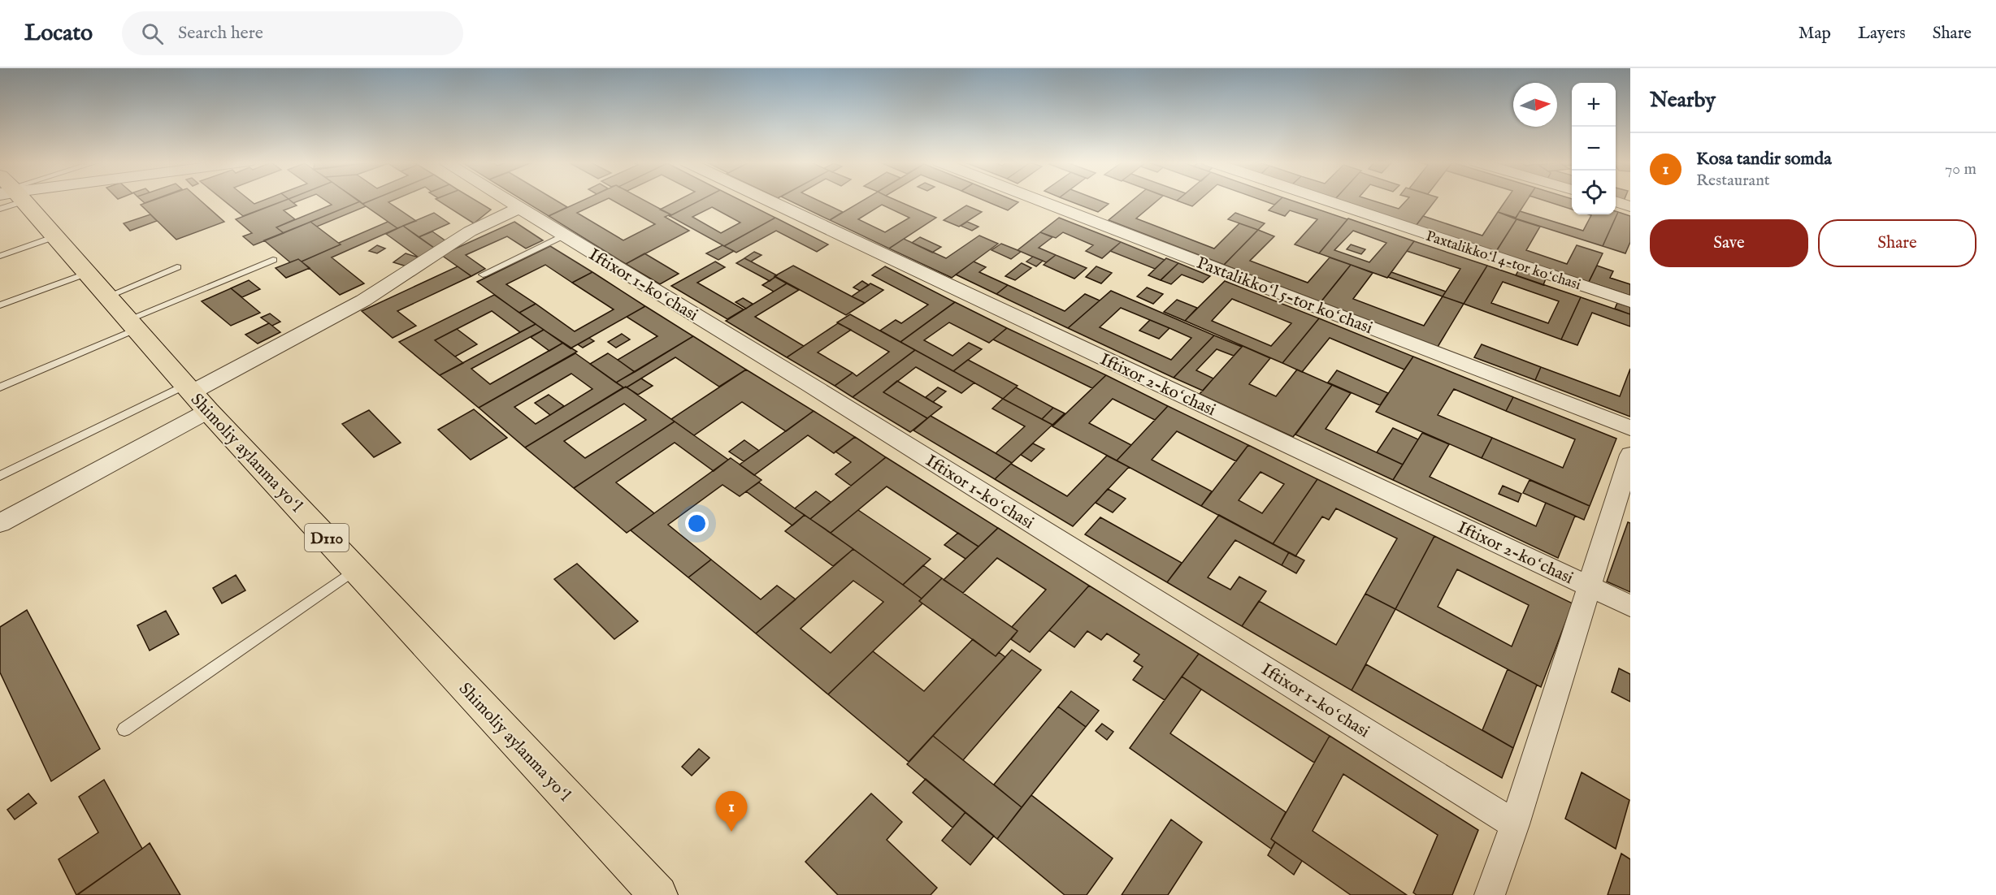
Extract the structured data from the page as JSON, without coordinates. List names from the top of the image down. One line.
{"streets":{"main road":["Shimoliy aylanma yoʻl","D110"],"street":["Paxtalikkoʻl 4-tor koʻchasi","Iftixor 1-koʻchasi","Paxtalikkoʻl 5-tor koʻchasi","Iftixor 2-koʻchasi"]},"north":"right","page":{"header":"Locato","search":"Search here","nav":["Map","Layers","Share"],"heading":"Nearby","map_buttons":["+","−"],"list":[{"mark":"1","name":"Kosa tandir somda","note":"Restaurant","value":"70 m"}],"buttons":["Save","Share"],"pins":"1"}}
